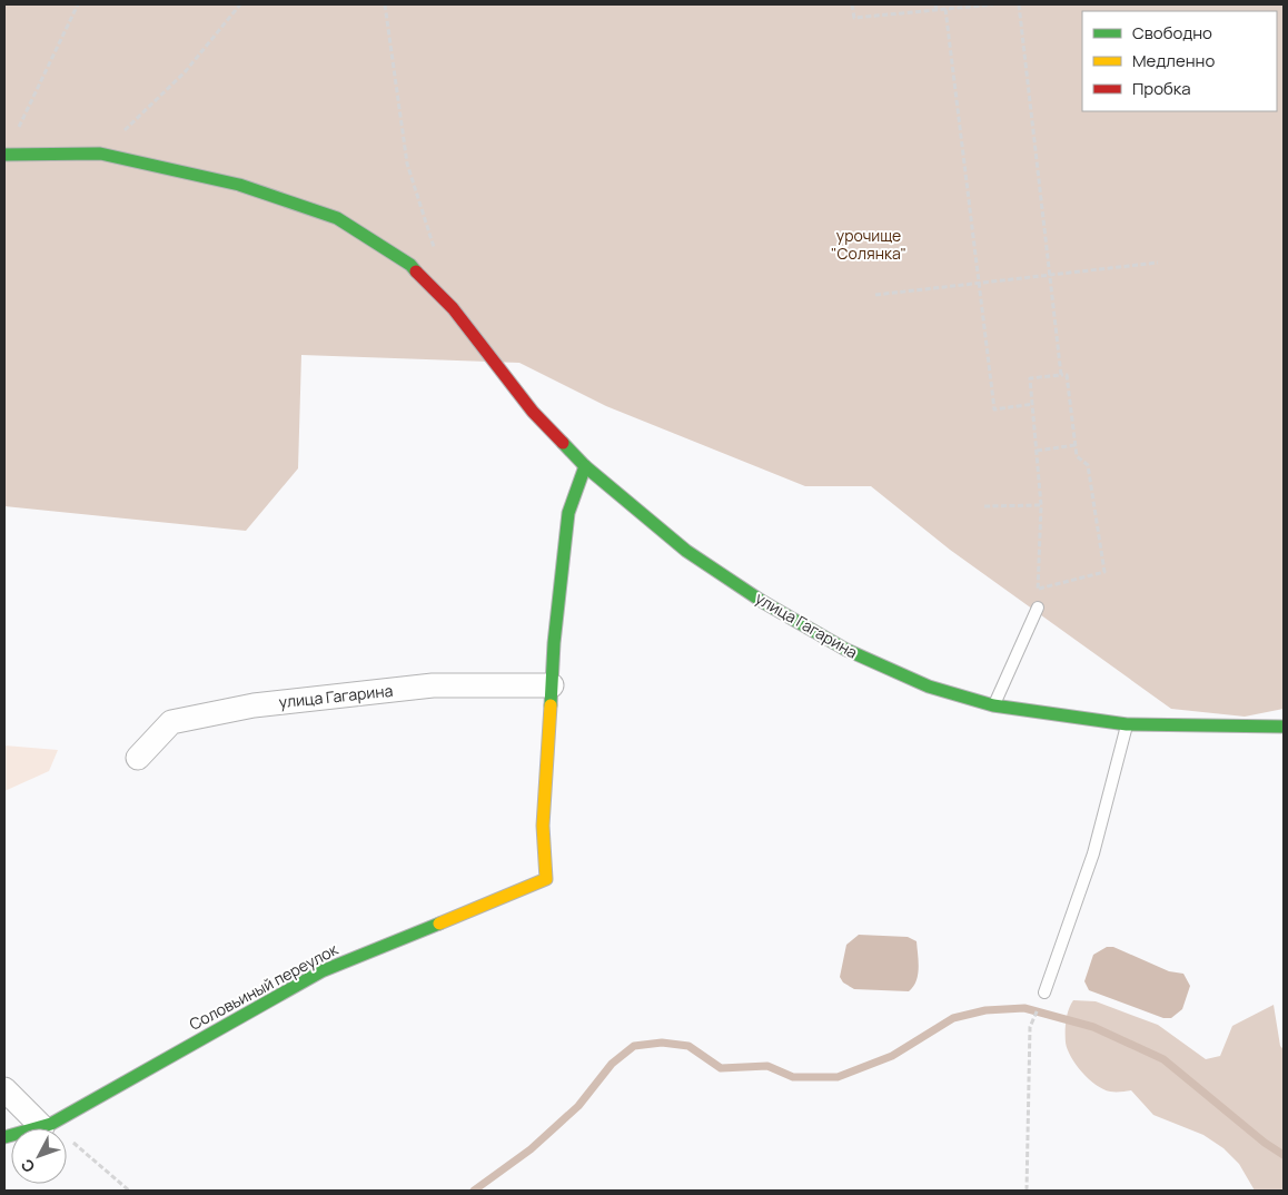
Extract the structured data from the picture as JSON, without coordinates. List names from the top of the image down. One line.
{"streets":{"street":["улица Гагарина","Соловьиный переулок"]},"crossings":[["улица Гагарина","Соловьиный переулок"]],"parks":["урочище \"Солянка\""],"legend":["Свободно","Медленно","Пробка"],"north":"bottom left"}
